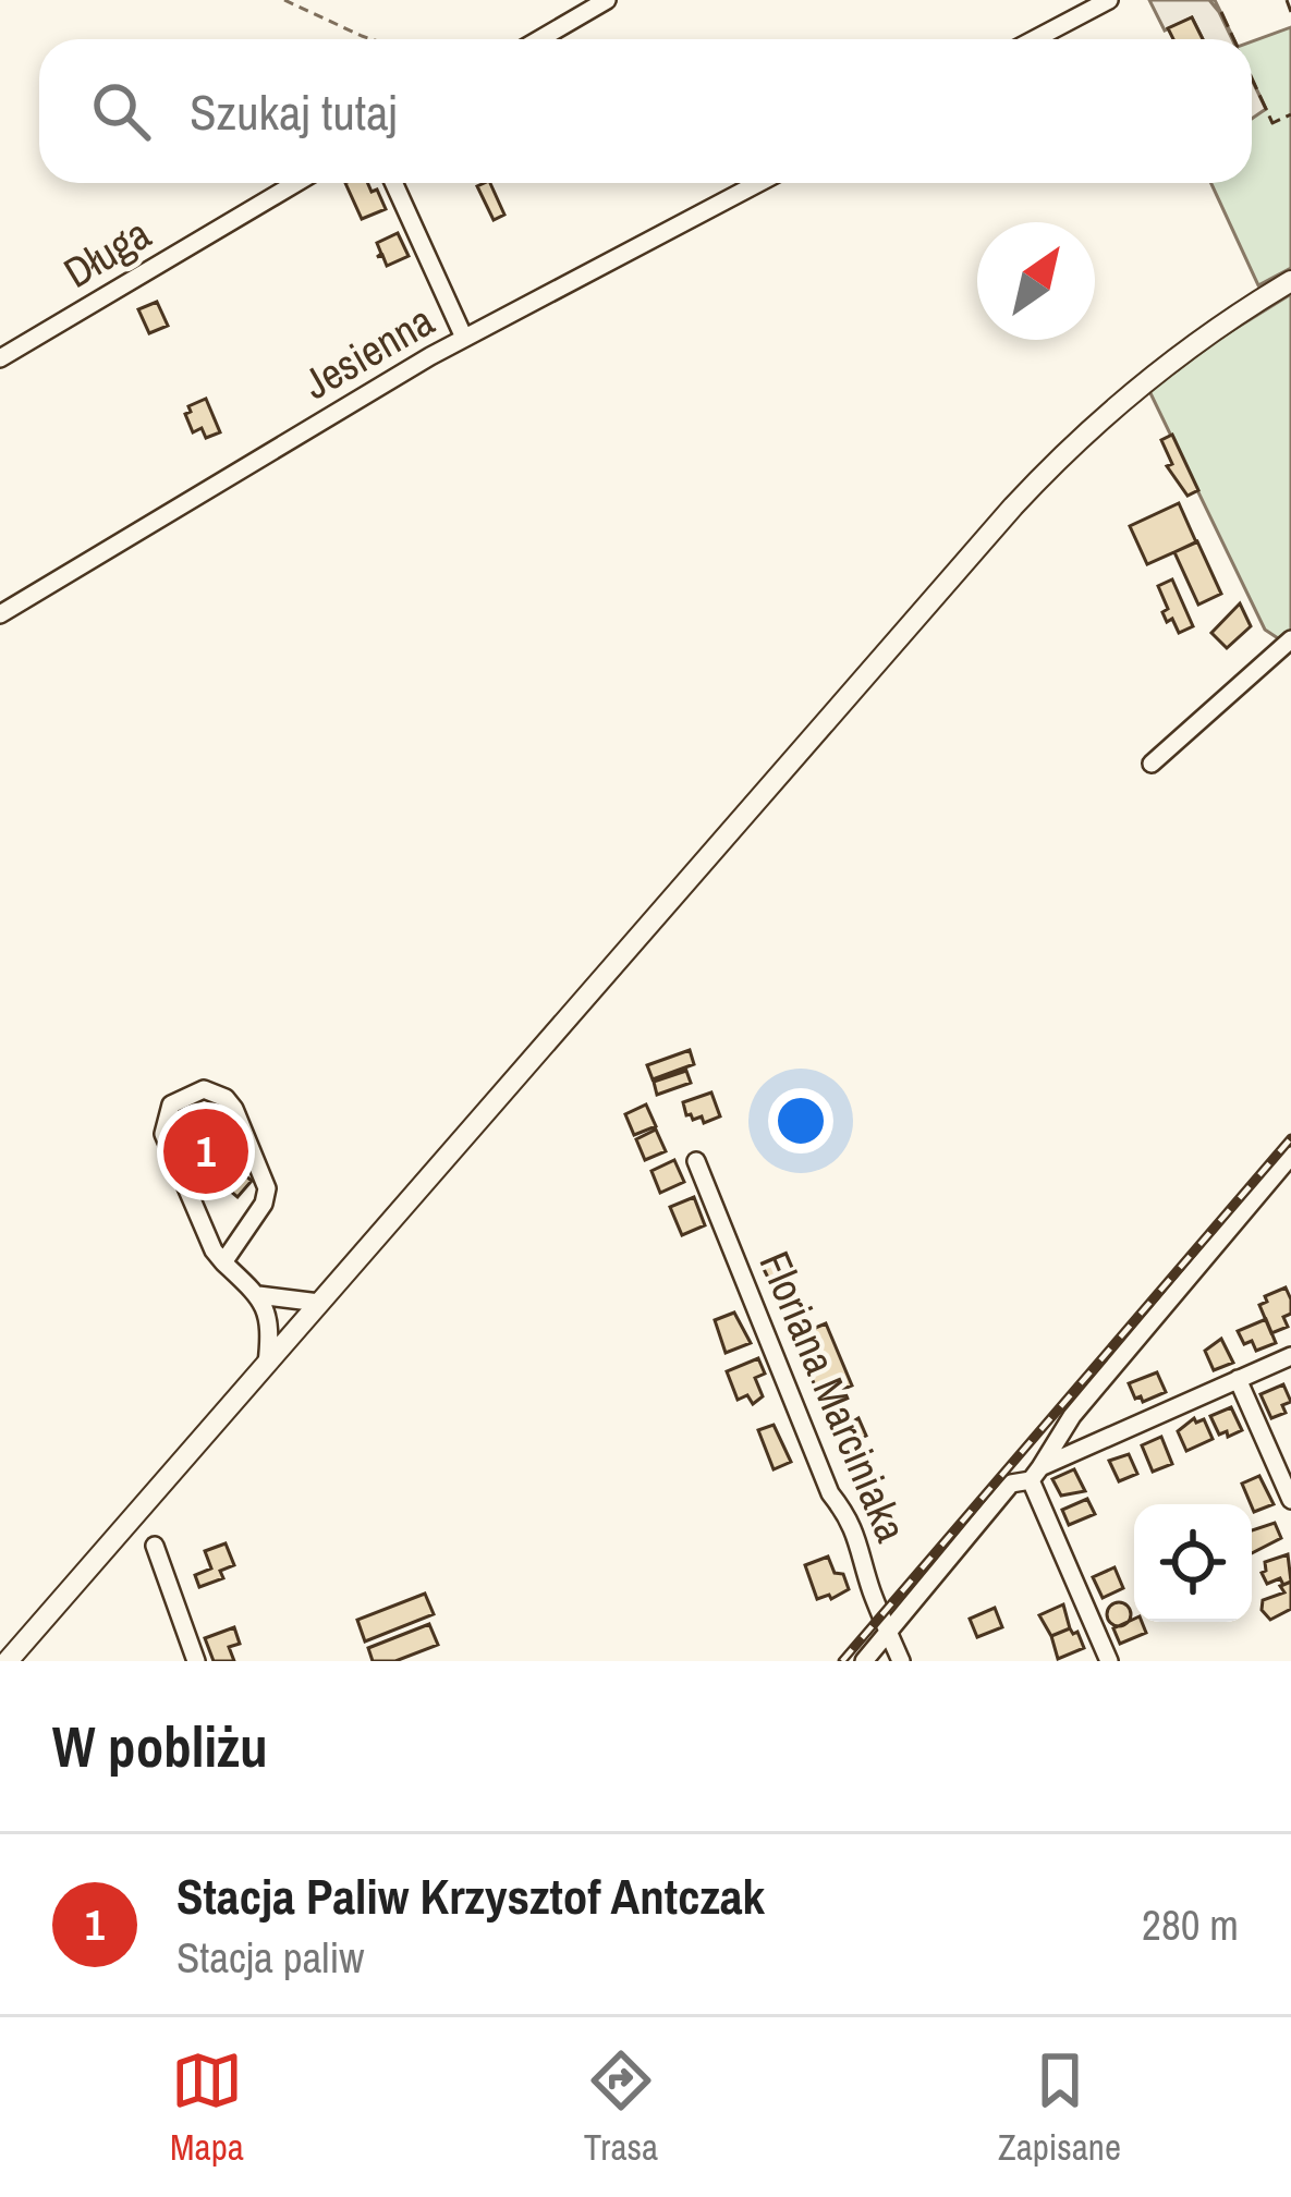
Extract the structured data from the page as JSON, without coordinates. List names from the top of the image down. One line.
{"streets":{"street":["Długa","Jesienna","Floriana Marciniaka"]},"north":"top right","page":{"search":"Szukaj tutaj","pins":"1","heading":"W pobliżu","list":[{"mark":"1","name":"Stacja Paliw Krzysztof Antczak","note":"Stacja paliw","value":"280 m"}],"nav":["Mapa","Trasa","Zapisane"]}}
